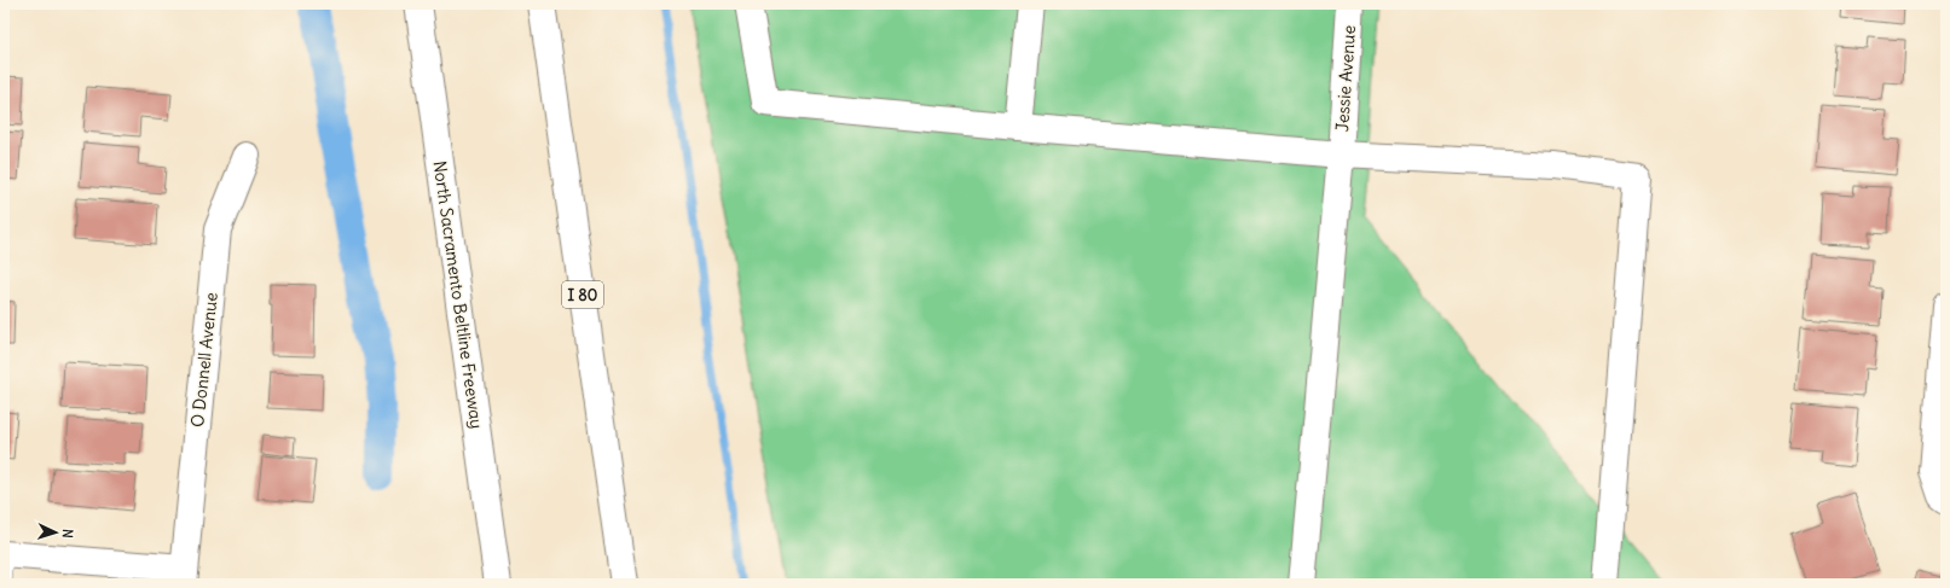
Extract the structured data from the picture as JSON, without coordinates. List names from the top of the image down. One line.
{"streets":{"main road":["Jessie Avenue","North Sacramento Beltline Freeway","I 80","O Donnell Avenue"]},"north":"right"}
